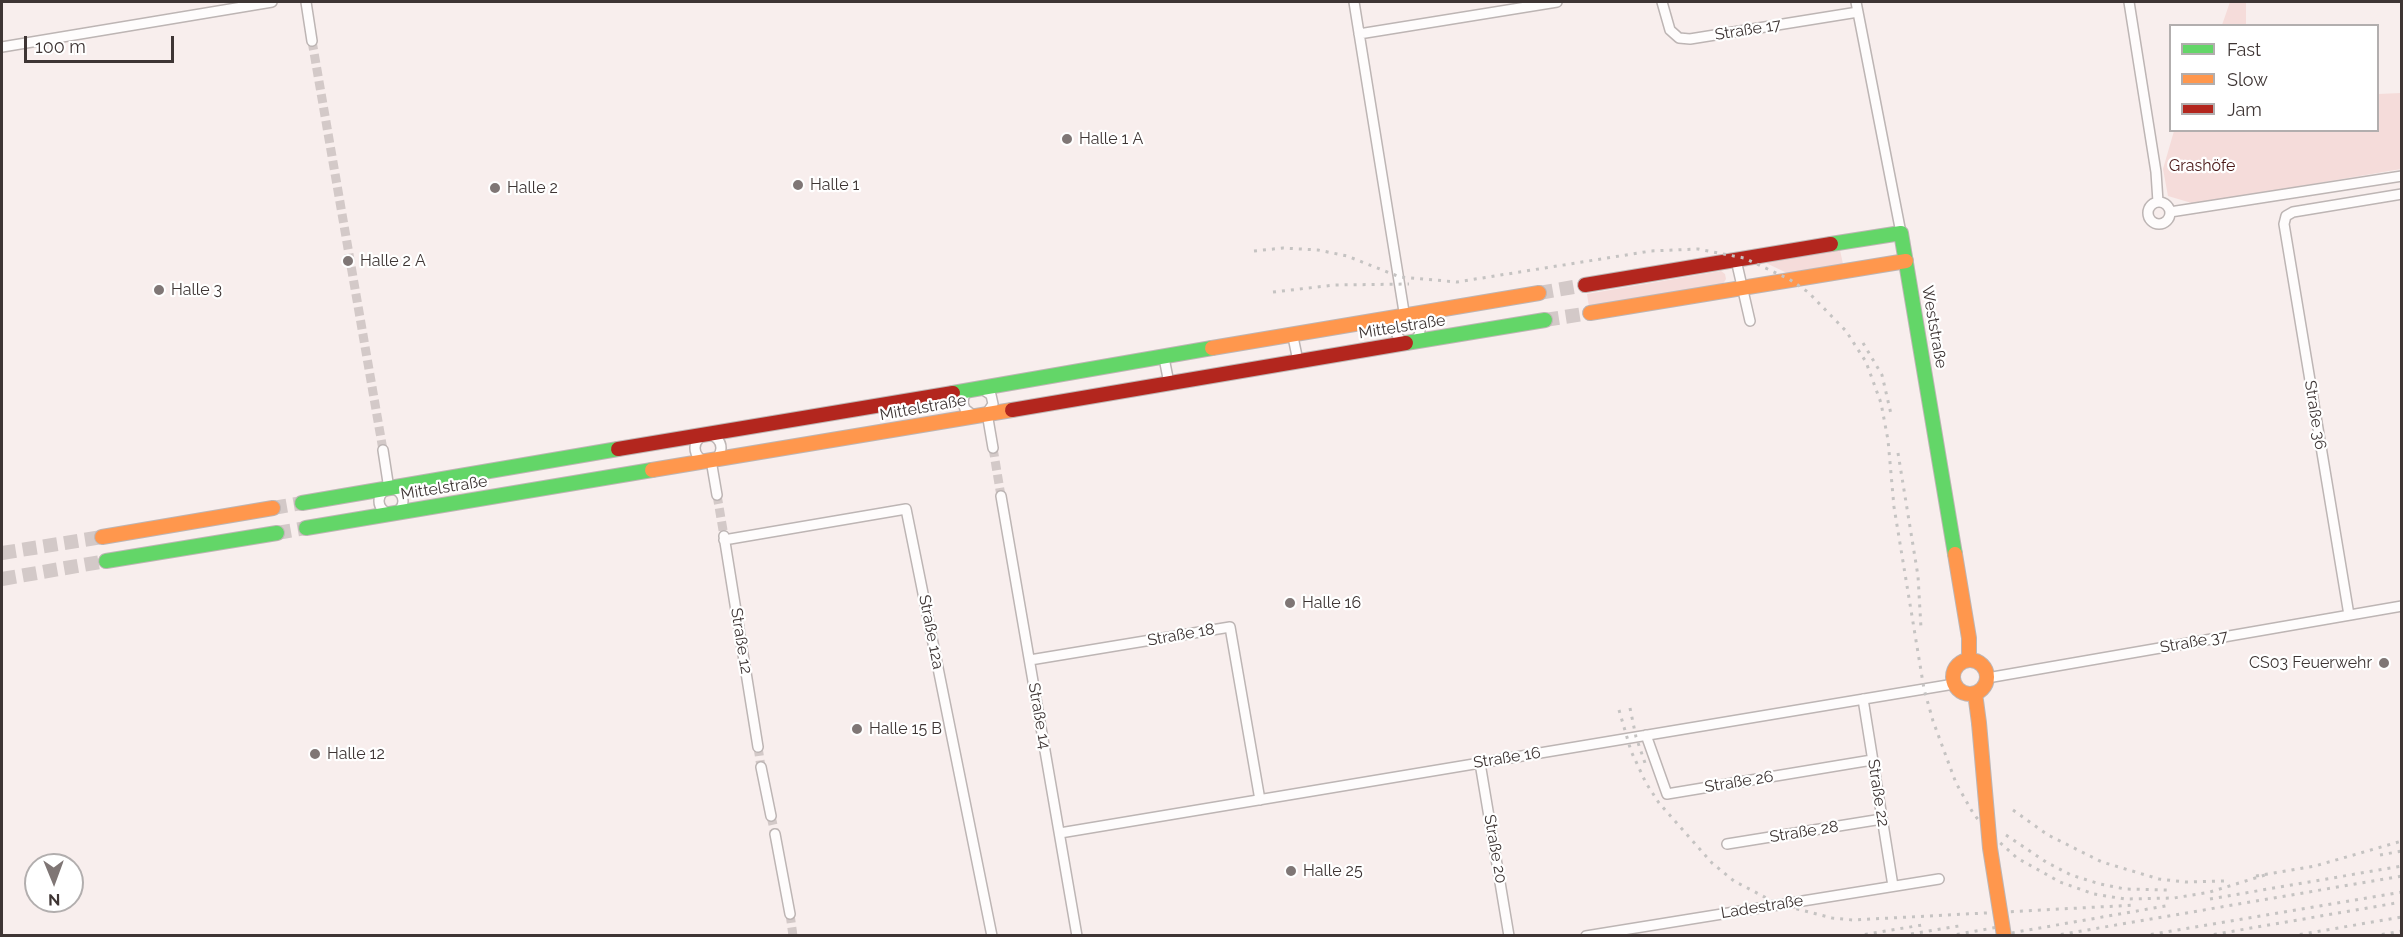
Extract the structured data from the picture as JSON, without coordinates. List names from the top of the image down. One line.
{"streets":{"street":["Straße 17","Mittelstraße","Weststraße","Straße 36","Straße 12a","Straße 18","Straße 12","Straße 37","Straße 14","Straße 16","Straße 26","Straße 22","Straße 28","Straße 20","Ladestraße"]},"crossings":[["Straße 17","Weststraße"],["Weststraße","Straße 37"],["Weststraße","Straße 16"],["Straße 36","Straße 37"],["Straße 12a","Straße 12"],["Straße 18","Straße 14"],["Straße 18","Straße 16"],["Straße 37","Straße 16"],["Straße 14","Straße 16"],["Straße 16","Straße 26"],["Straße 16","Straße 22"],["Straße 16","Straße 20"],["Straße 26","Straße 22"],["Straße 22","Straße 28"],["Straße 22","Ladestraße"]],"parks":["Grashöfe"],"places":["Halle 1 A","Halle 1","Halle 2","Halle 2 A","Halle 3","Halle 16","CS03 Feuerwehr","Halle 15 B","Halle 12","Halle 25"],"legend":["Fast","Slow","Jam"],"scale_bar":"100 m","north":"bottom"}
